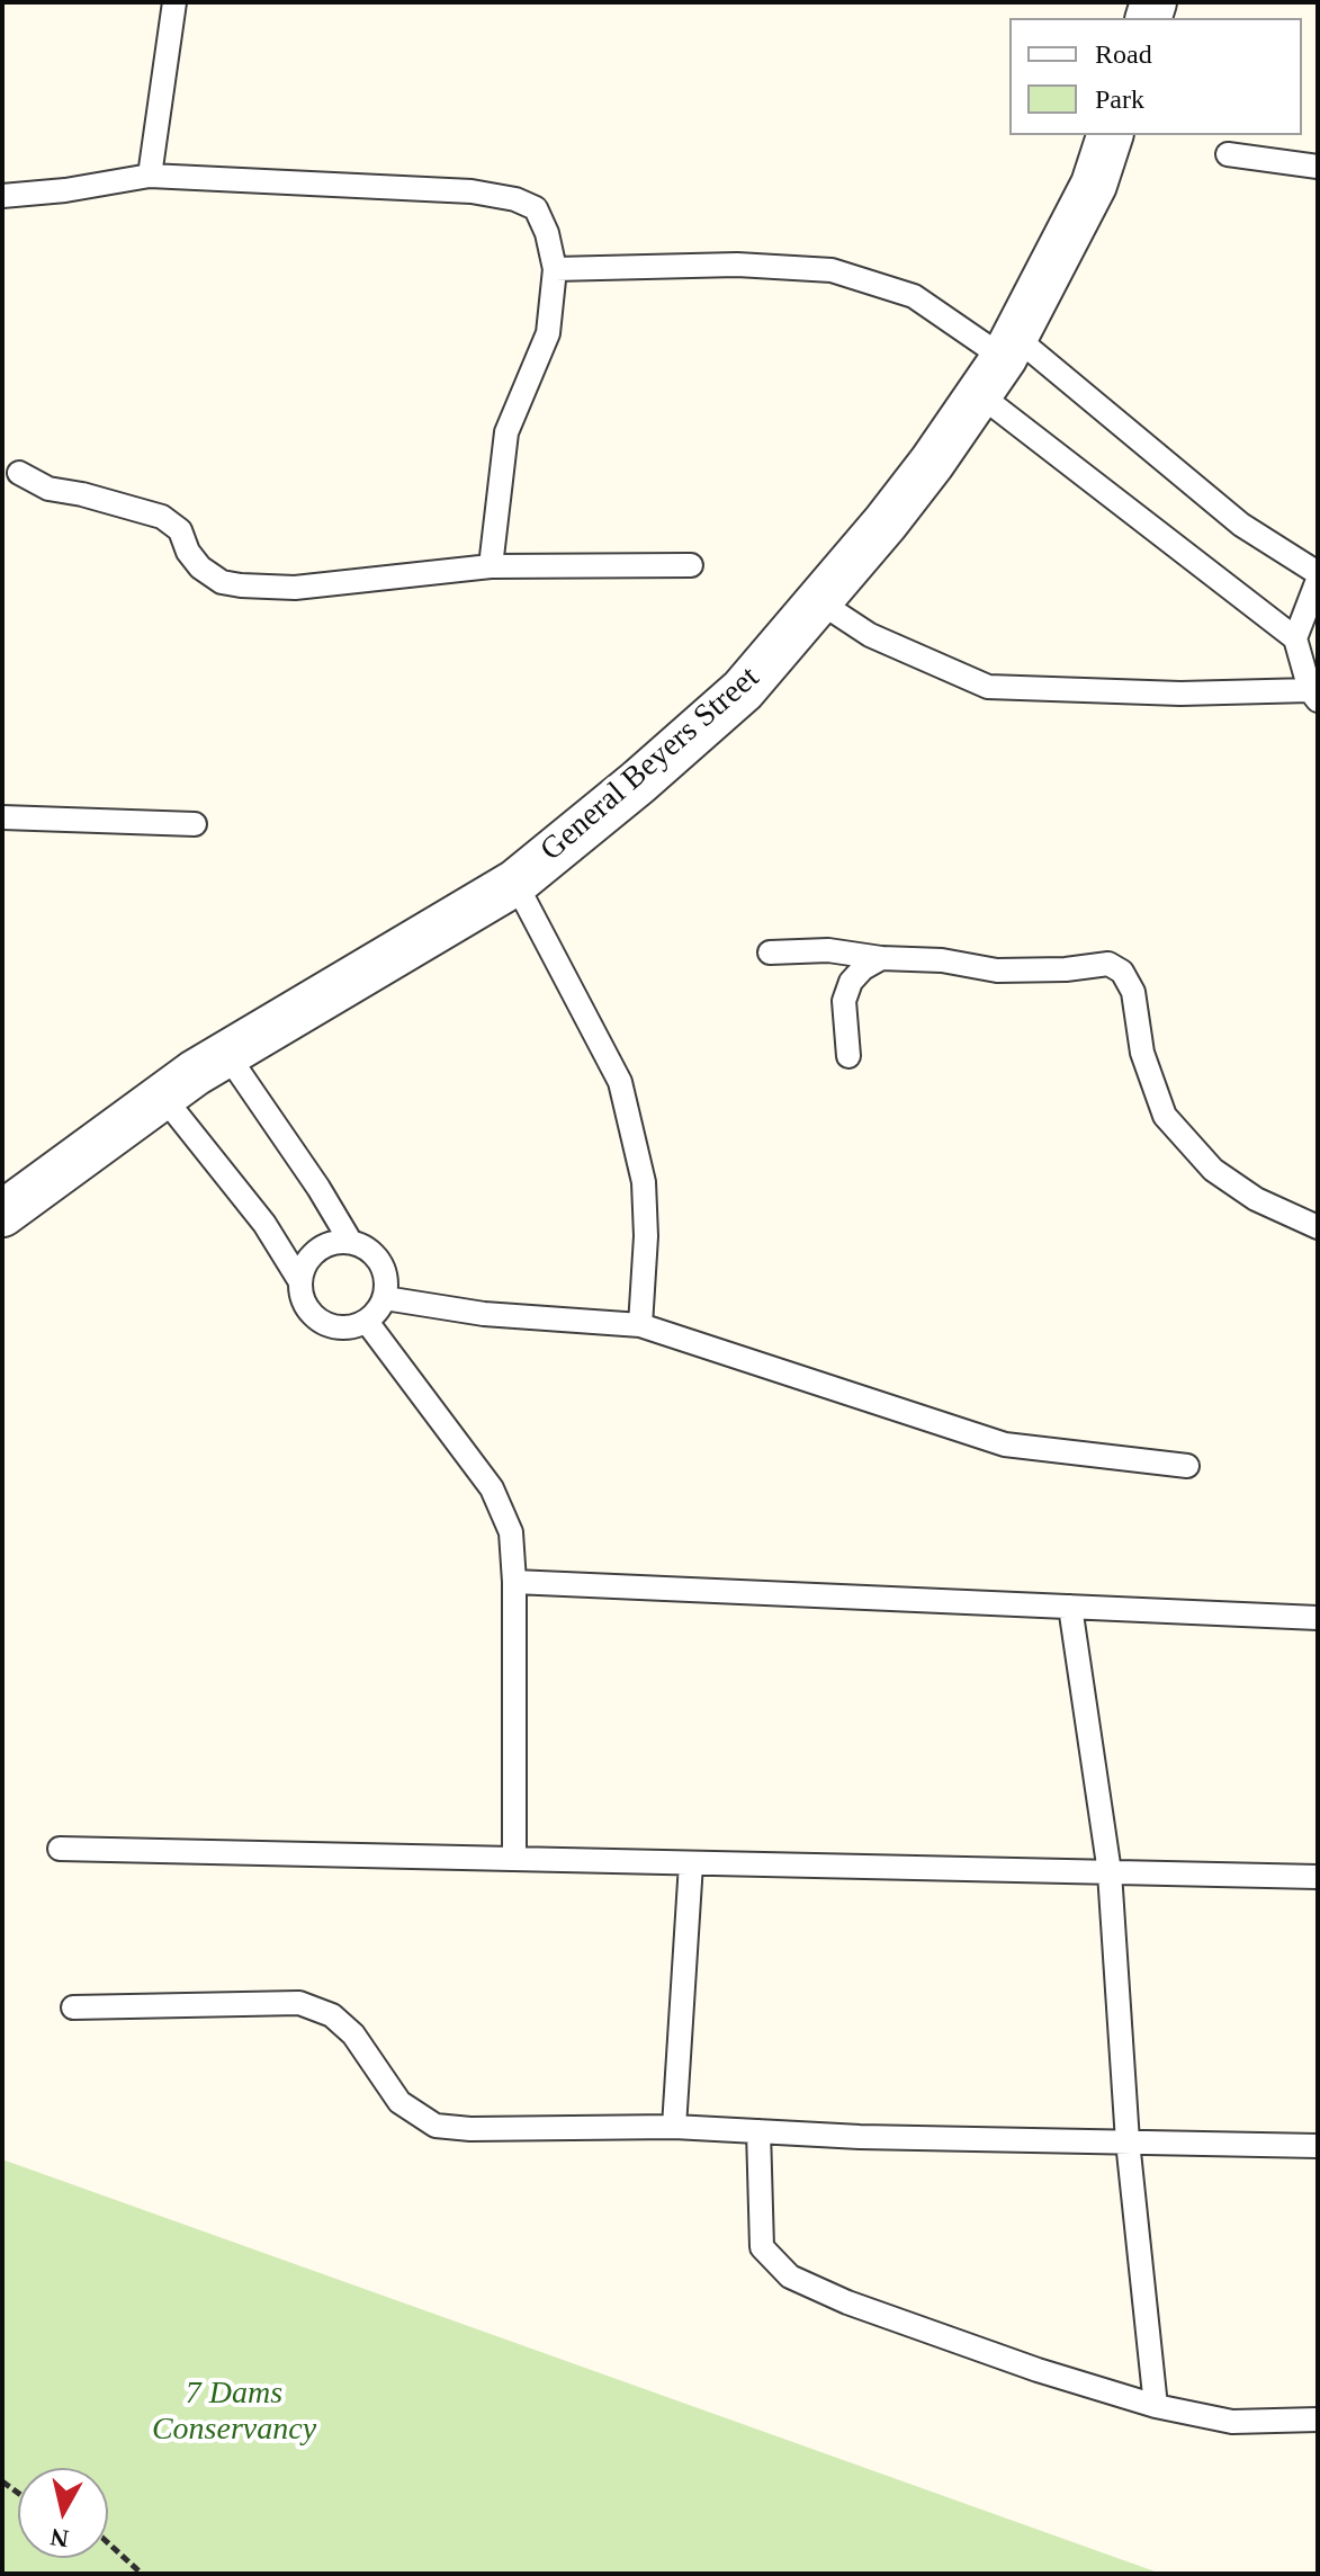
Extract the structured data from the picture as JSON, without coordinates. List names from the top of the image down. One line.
{"streets":{"street":["General Beyers Street"]},"parks":["7 Dams Conservancy"],"legend":["Road","Park"],"north":"bottom"}
